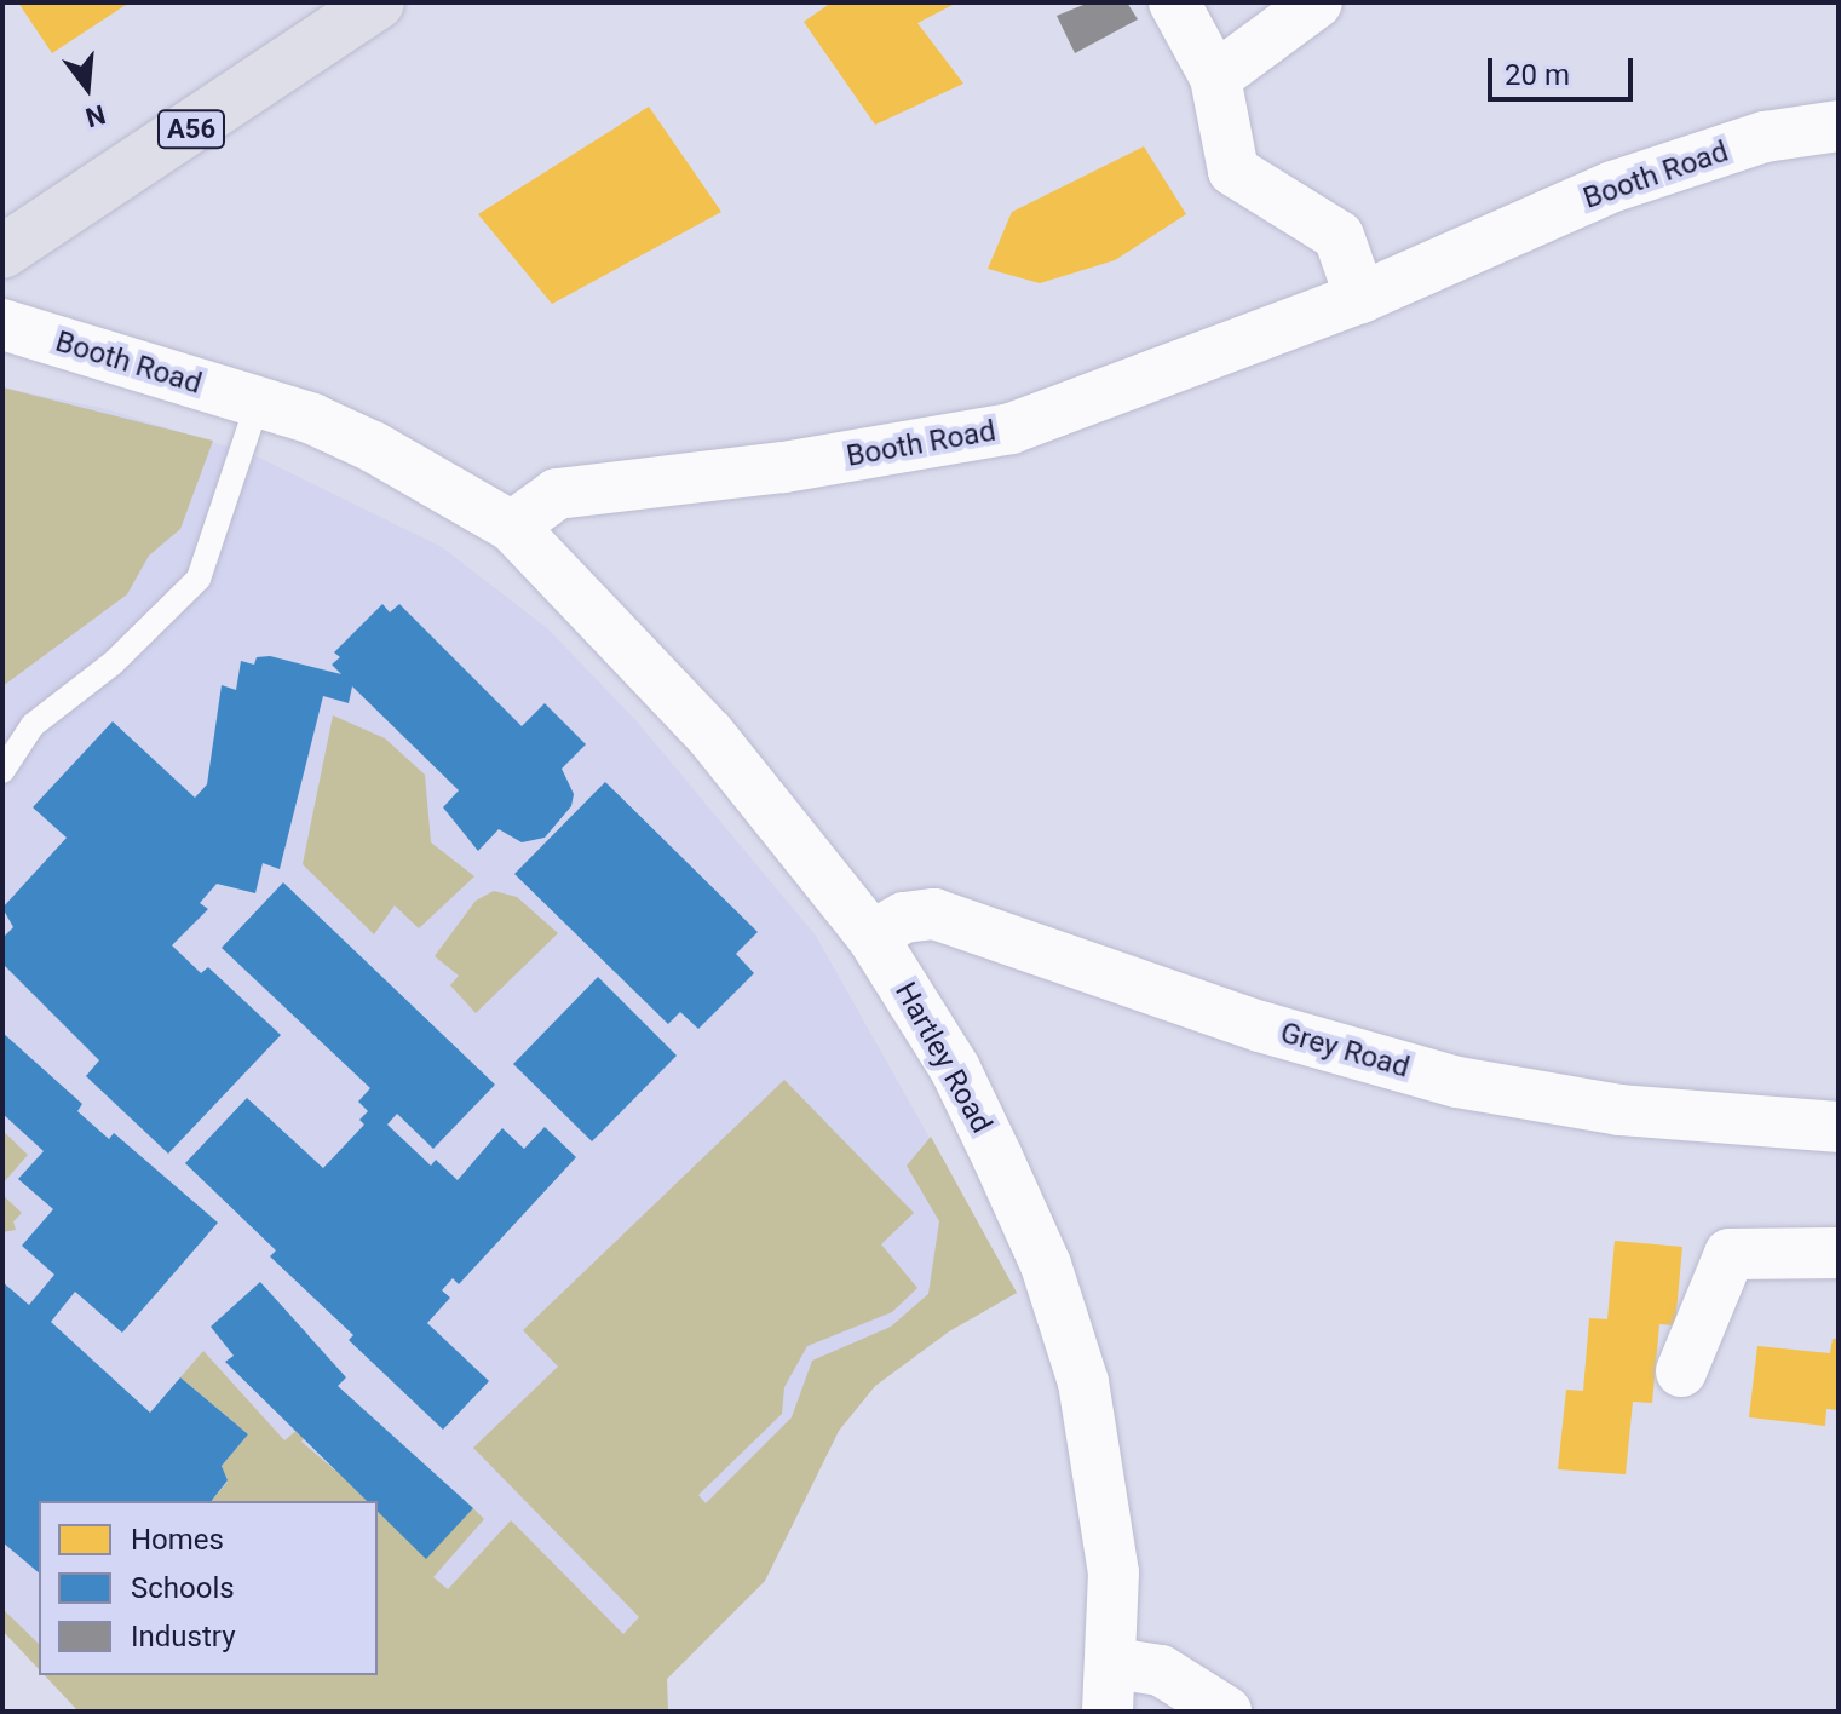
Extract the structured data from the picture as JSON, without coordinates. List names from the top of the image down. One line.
{"streets":{"highway":["A56"],"street":["Booth Road","Grey Road","Hartley Road"]},"crossings":[["Booth Road","Hartley Road"],["Grey Road","Hartley Road"]],"legend":["Homes","Schools","Industry"],"scale_bar":"20 m","north":"bottom"}
